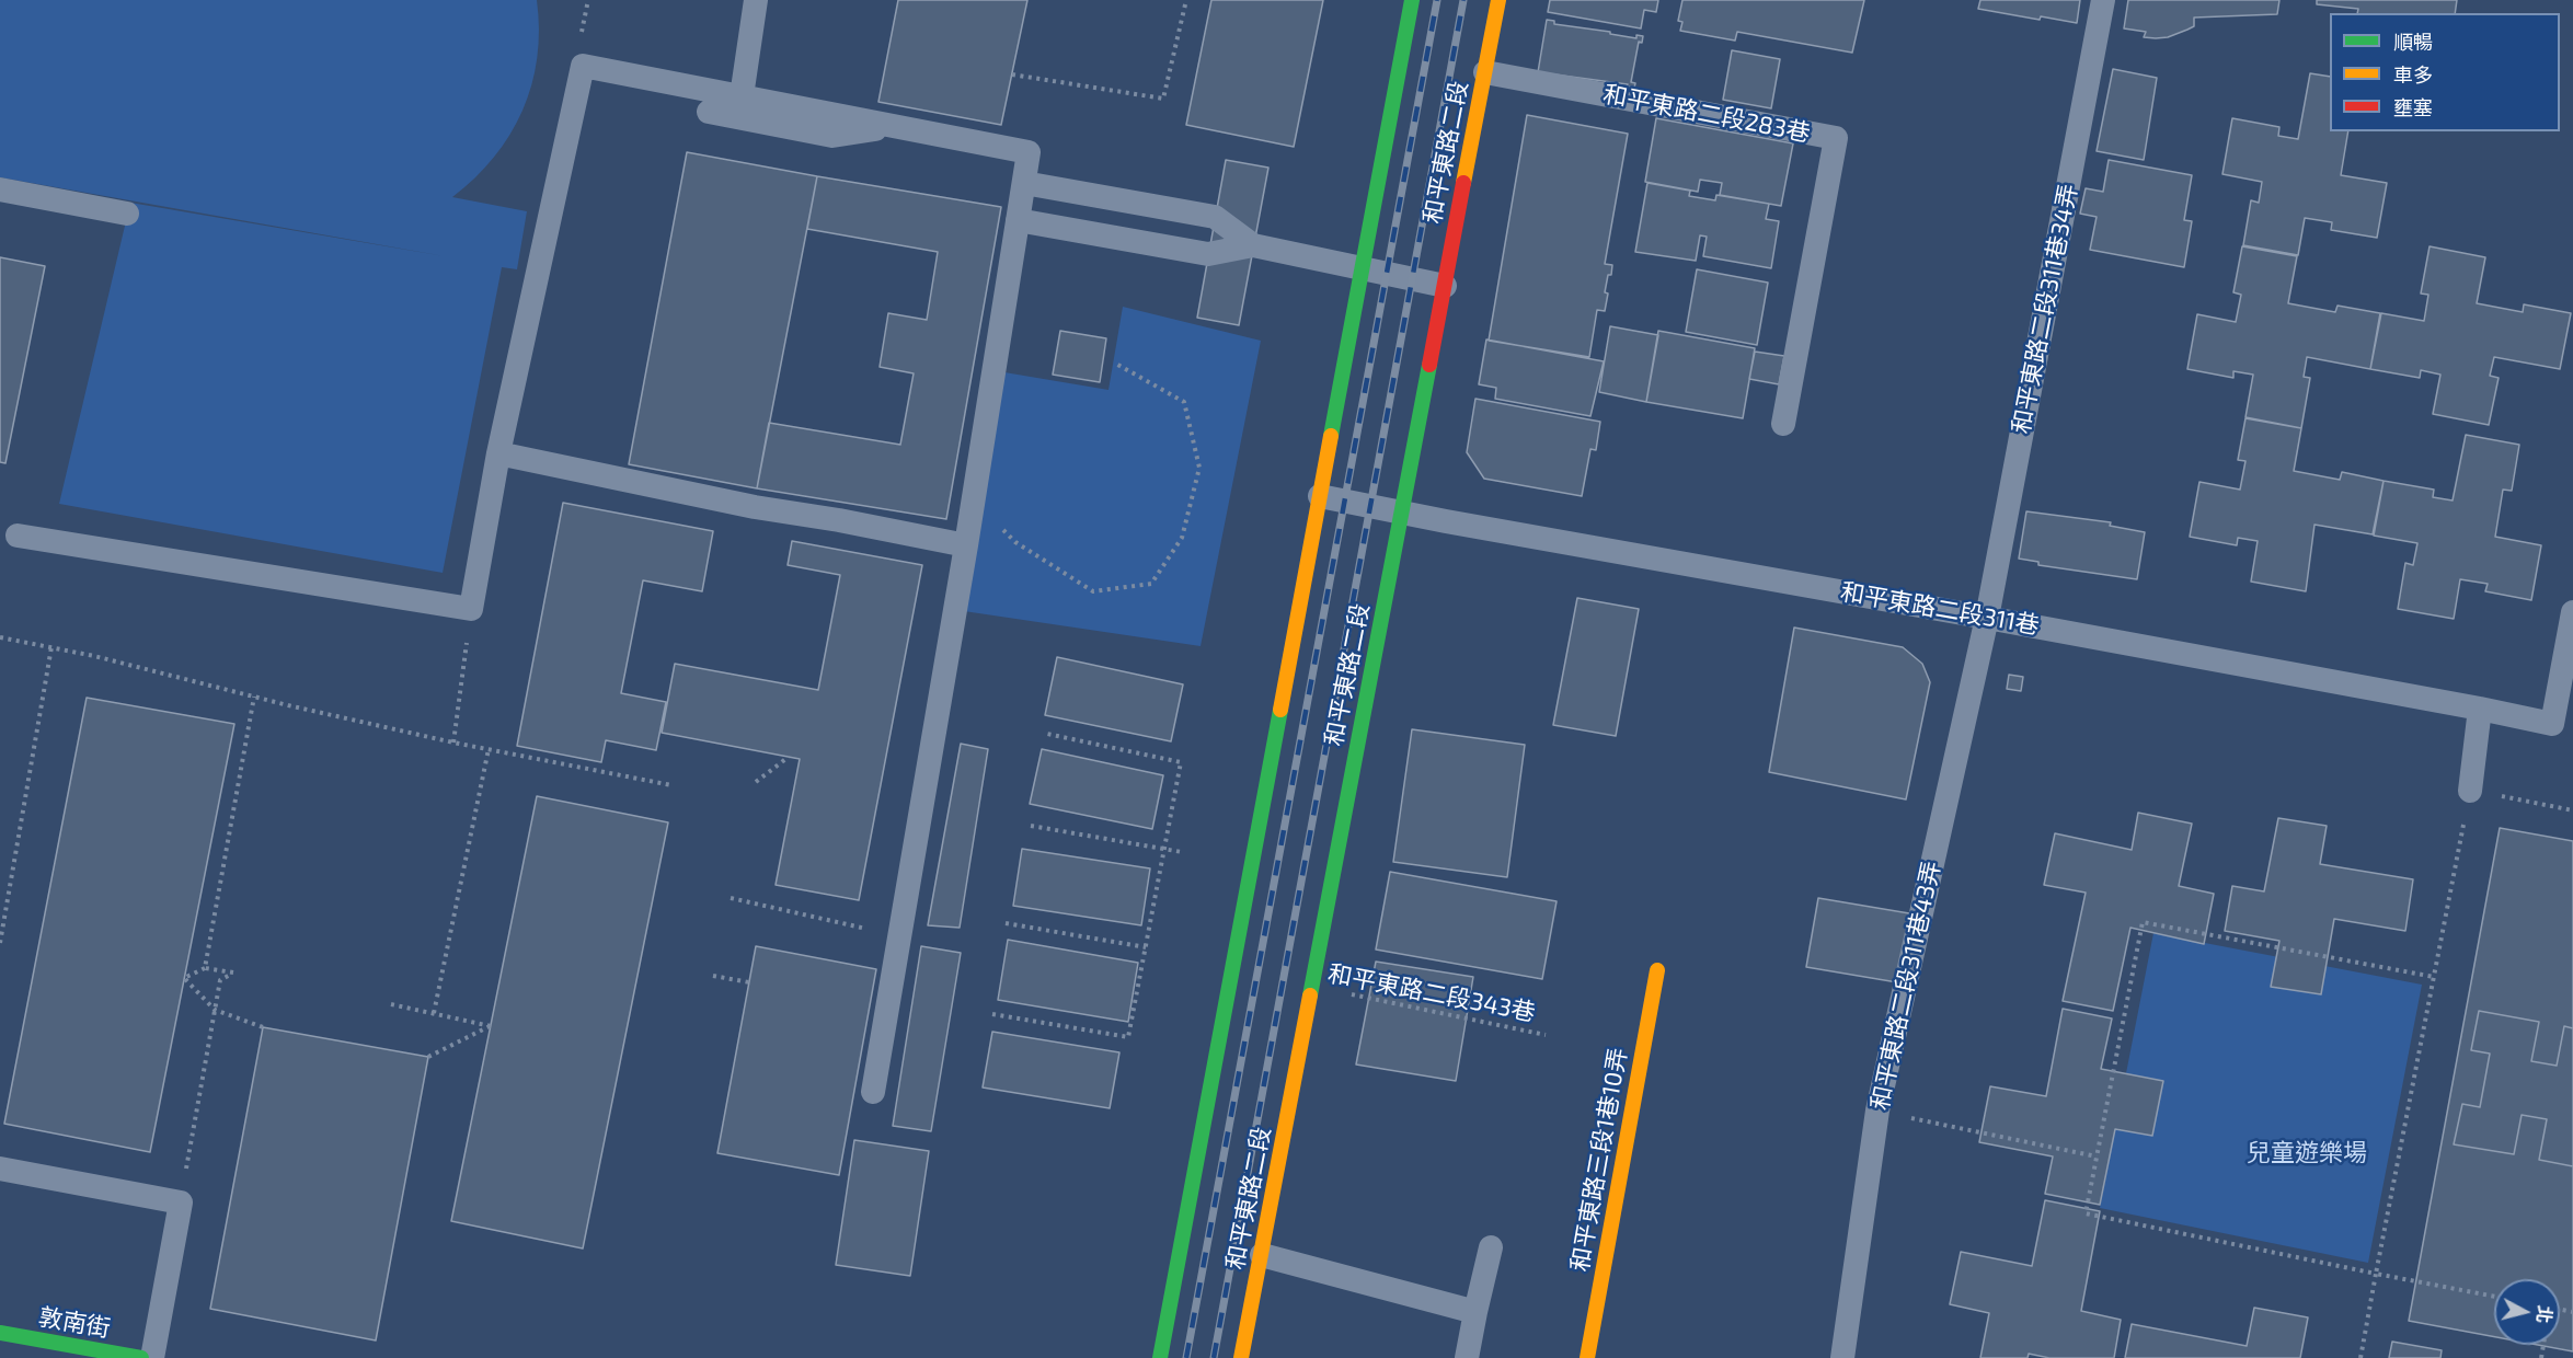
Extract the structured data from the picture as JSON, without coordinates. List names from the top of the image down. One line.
{"streets":{"main road":["和平東路二段","和平東路三段1巷10弄","敦南街"],"lane":["和平東路二段283巷","和平東路二段311巷34弄","和平東路二段311巷","和平東路二段311巷43弄"],"path":["和平東路二段343巷"]},"crossings":[["和平東路二段283巷","和平東路二段"],["和平東路二段","和平東路二段311巷"],["和平東路二段","和平東路二段343巷"],["和平東路二段311巷34弄","和平東路二段311巷"],["和平東路二段311巷34弄","和平東路二段311巷43弄"],["和平東路二段311巷","和平東路二段311巷43弄"]],"parks":["兒童遊樂場"],"legend":["順暢","車多","壅塞"],"north":"right"}
